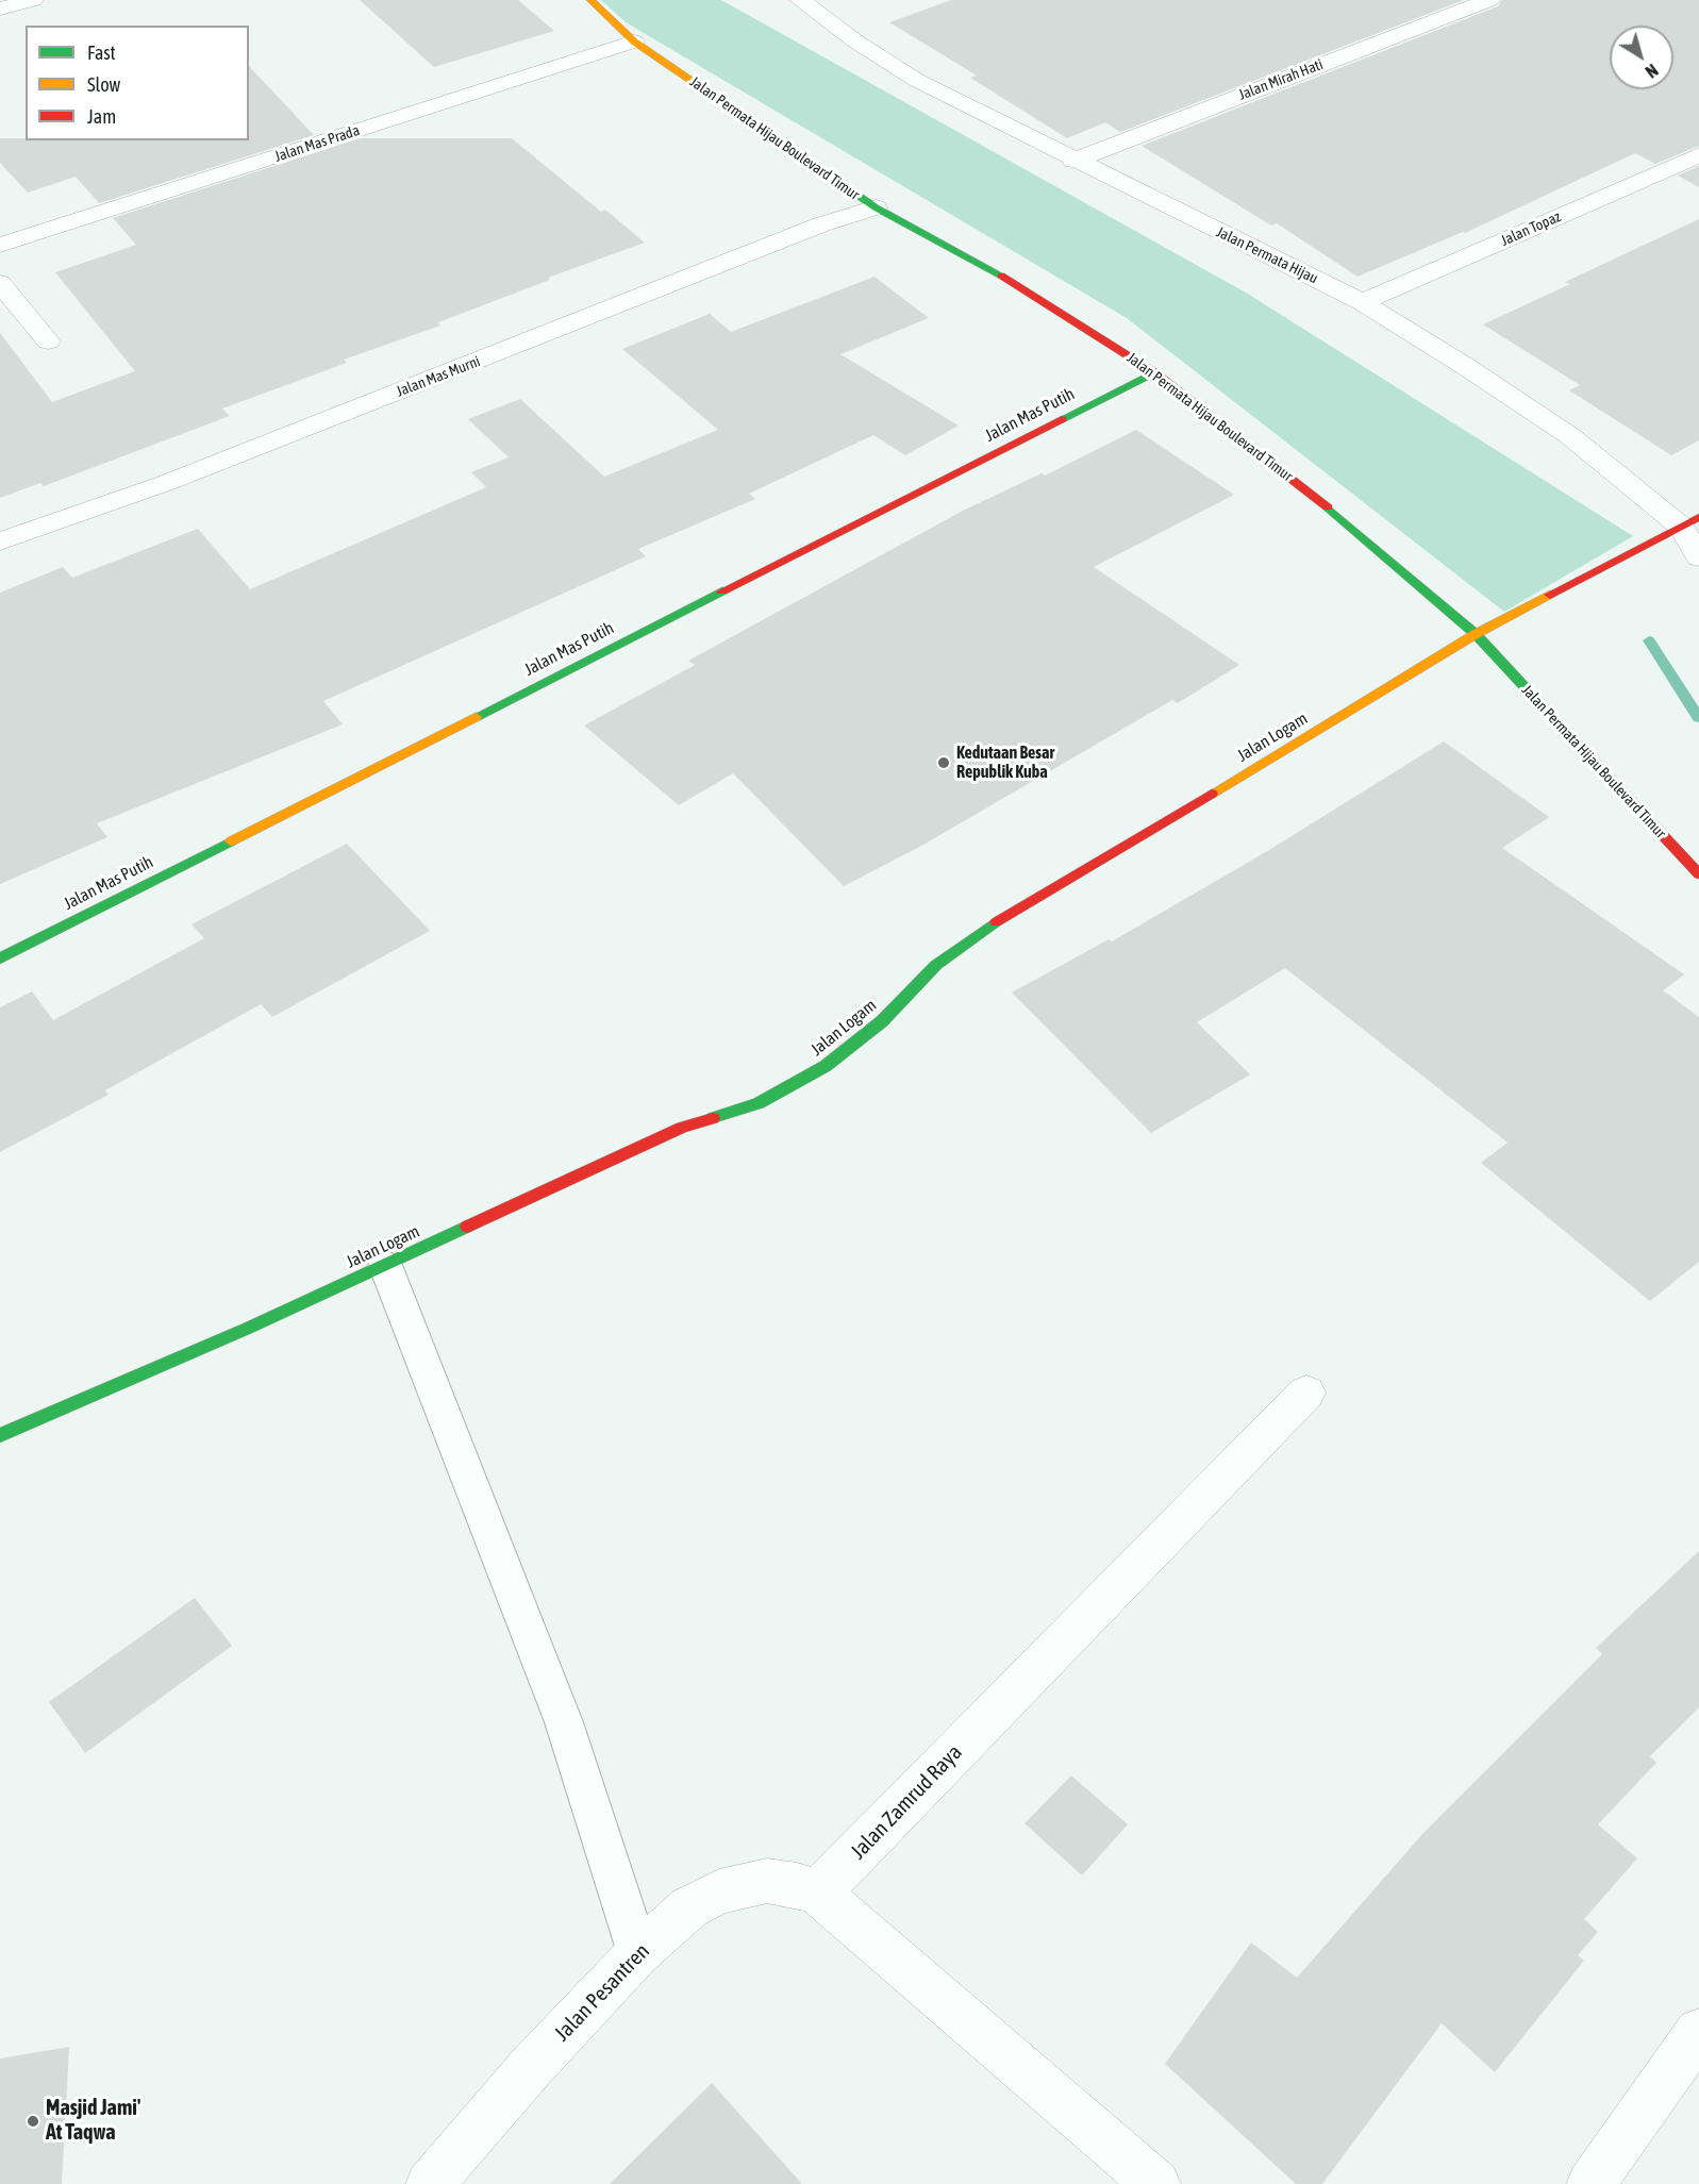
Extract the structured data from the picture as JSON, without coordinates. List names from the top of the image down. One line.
{"streets":{"street":["Jalan Mirah Hati","Jalan Permata Hijau Boulevard Timur","Jalan Mas Prada","Jalan Topaz","Jalan Permata Hijau","Jalan Mas Murni","Jalan Mas Putih","Jalan Logam","Jalan Zamrud Raya","Jalan Pesantren"]},"crossings":[["Jalan Mirah Hati","Jalan Permata Hijau"],["Jalan Permata Hijau Boulevard Timur","Jalan Mas Prada"],["Jalan Permata Hijau Boulevard Timur","Jalan Mas Murni"],["Jalan Permata Hijau Boulevard Timur","Jalan Mas Putih"],["Jalan Permata Hijau Boulevard Timur","Jalan Logam"],["Jalan Topaz","Jalan Permata Hijau"],["Jalan Permata Hijau","Jalan Logam"],["Jalan Zamrud Raya","Jalan Pesantren"]],"places":["Kedutaan Besar Republik Kuba","Masjid Jami' At Taqwa"],"legend":["Fast","Slow","Jam"],"north":"bottom right"}
